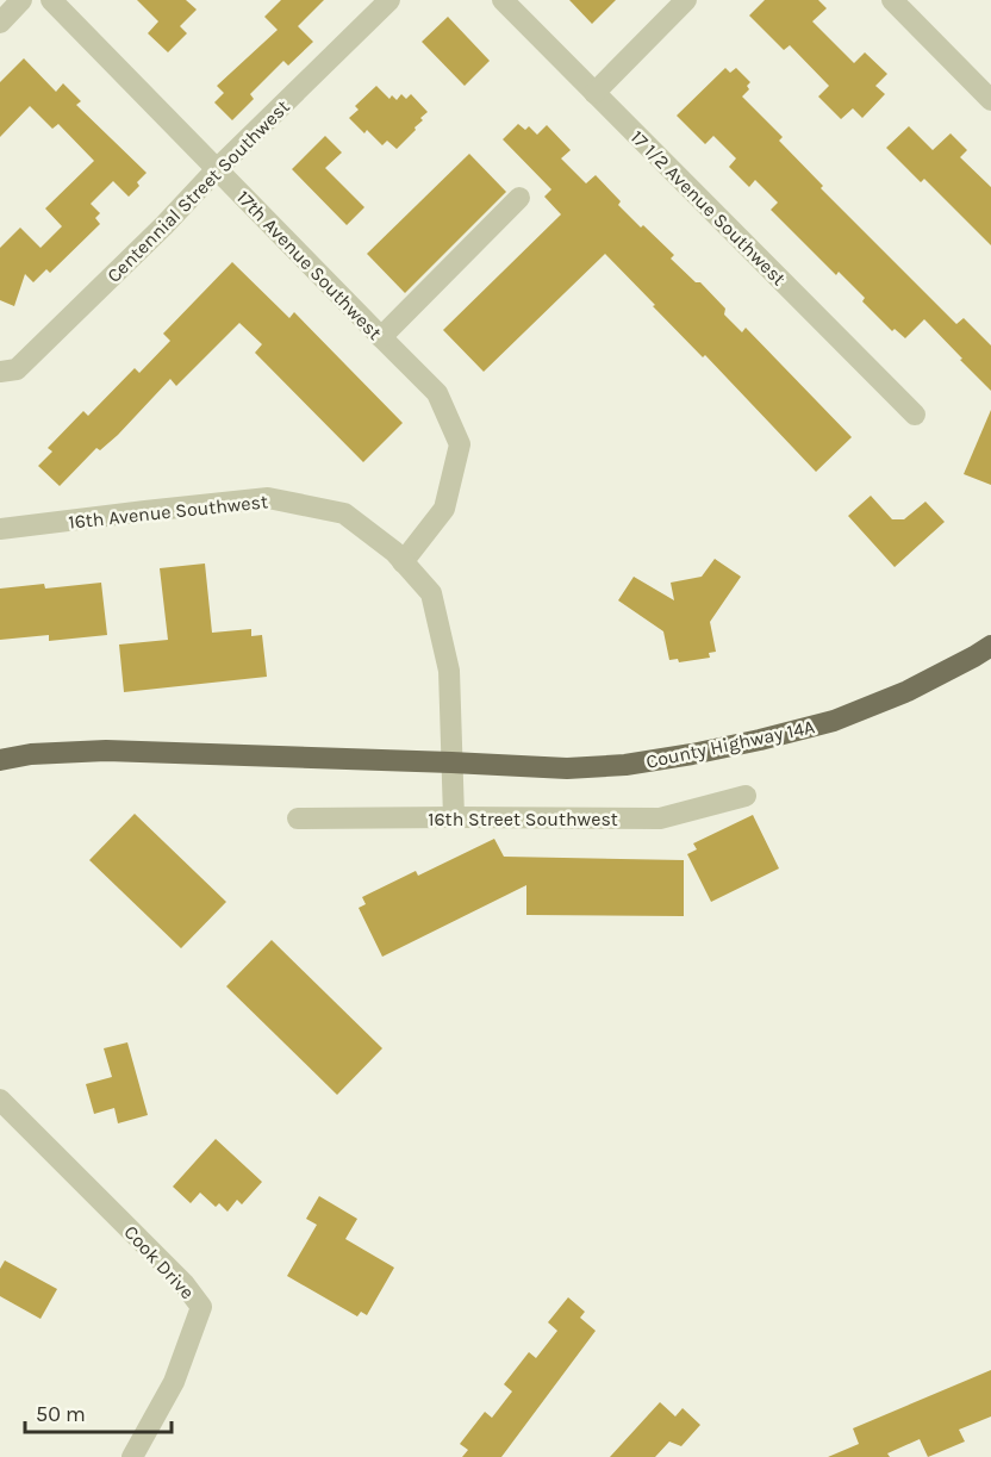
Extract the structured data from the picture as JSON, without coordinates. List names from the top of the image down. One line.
{"streets":{"main road":["County Highway 14A"],"street":["Centennial Street Southwest","17 1/2 Avenue Southwest","17th Avenue Southwest","16th Avenue Southwest","16th Street Southwest","Cook Drive"]},"crossings":[["Centennial Street Southwest","17th Avenue Southwest"],["17th Avenue Southwest","16th Avenue Southwest"],["16th Avenue Southwest","County Highway 14A"],["16th Avenue Southwest","16th Street Southwest"]],"scale_bar":"50 m"}
